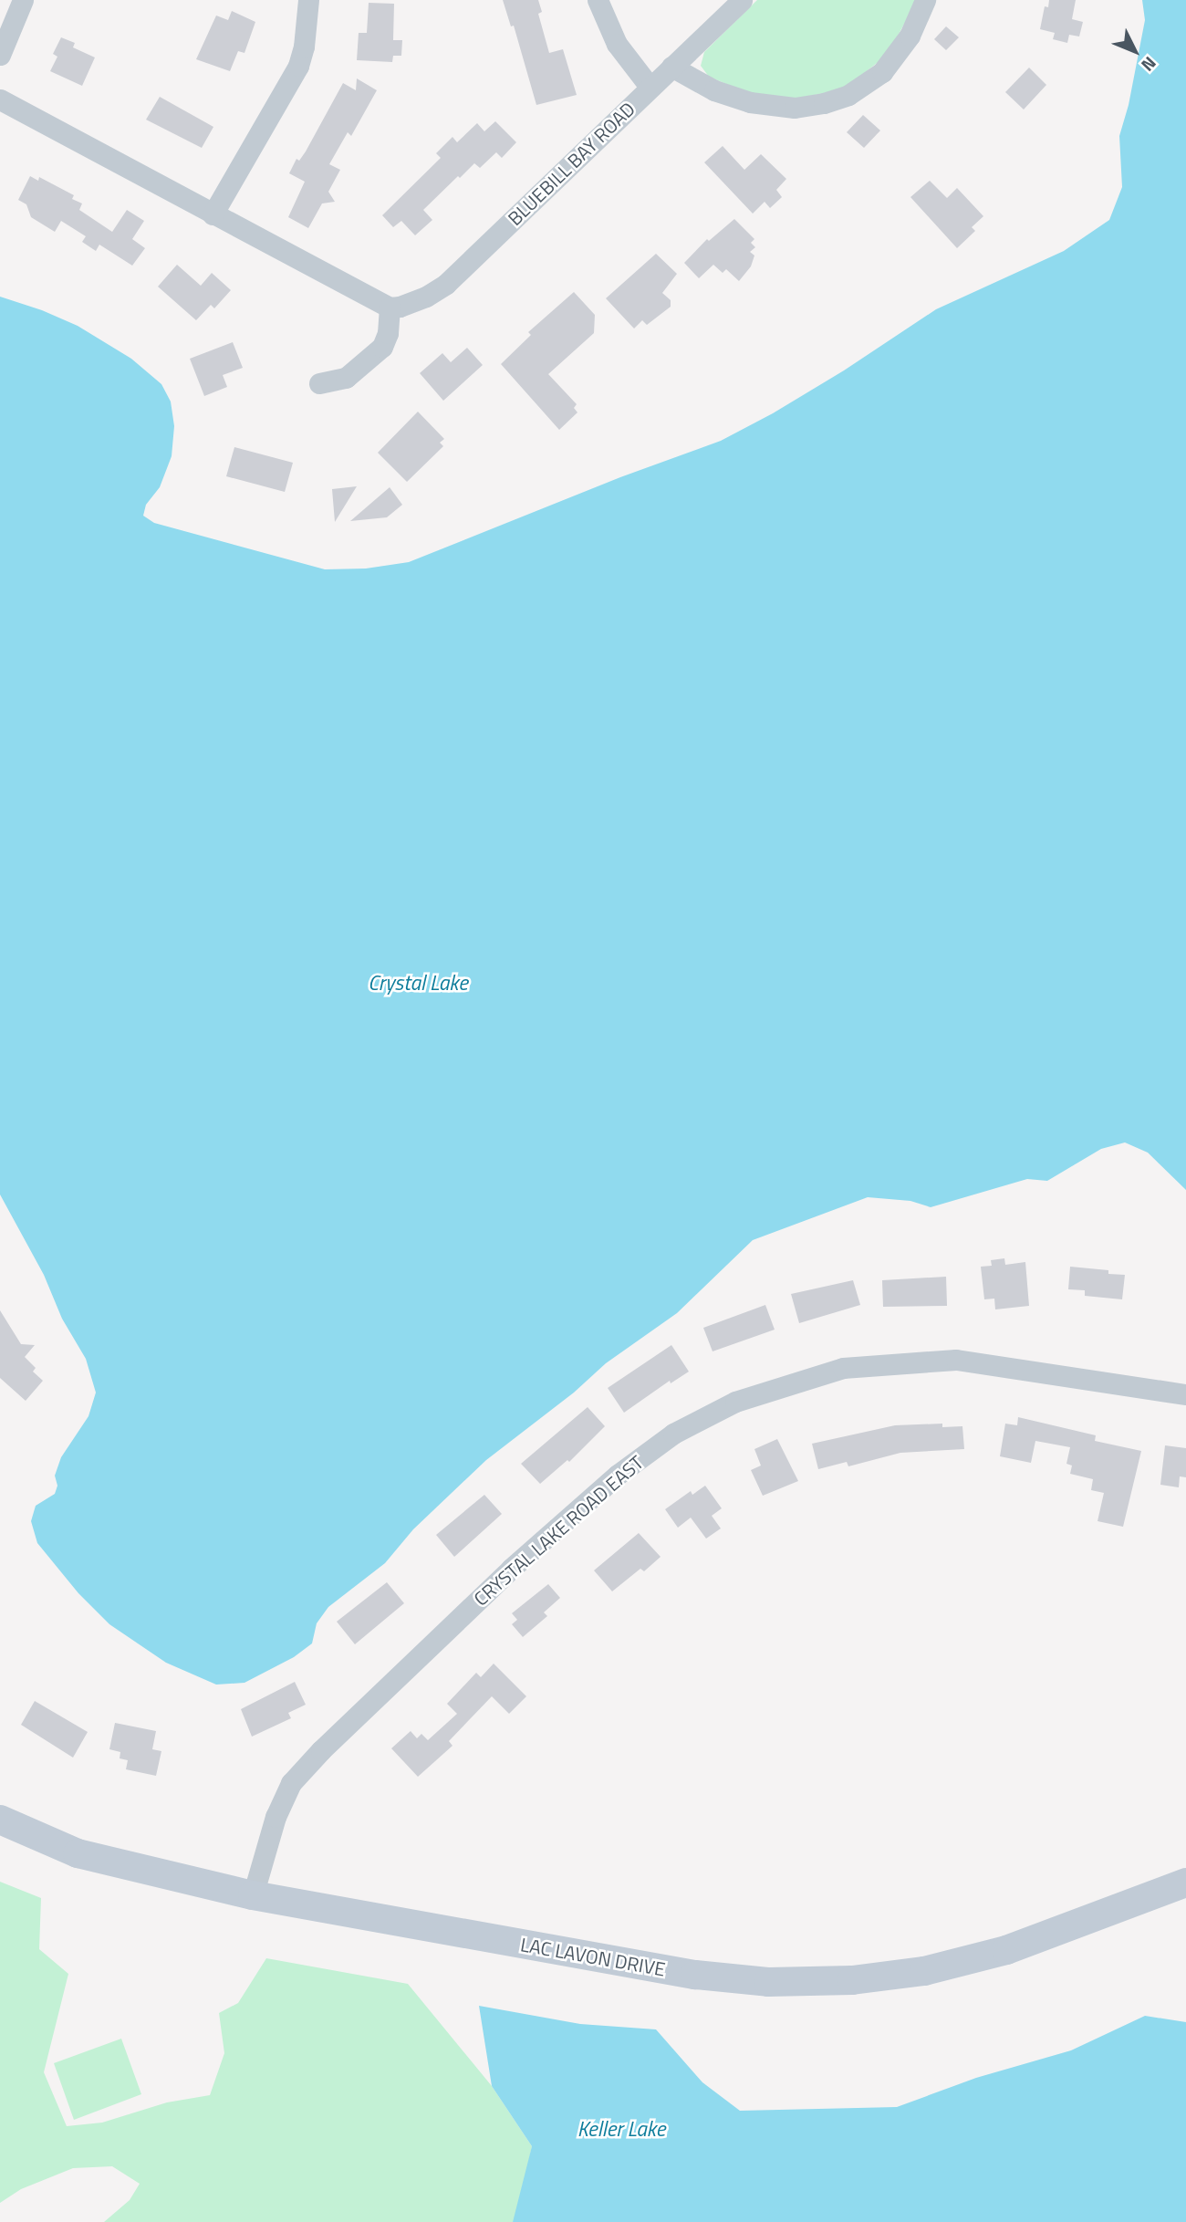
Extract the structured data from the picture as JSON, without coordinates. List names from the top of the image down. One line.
{"streets":{"street":["BLUEBILL BAY ROAD","CRYSTAL LAKE ROAD EAST","LAC LAVON DRIVE"]},"crossings":[["CRYSTAL LAKE ROAD EAST","LAC LAVON DRIVE"]],"water":["Crystal Lake","Keller Lake"],"north":"bottom right"}
